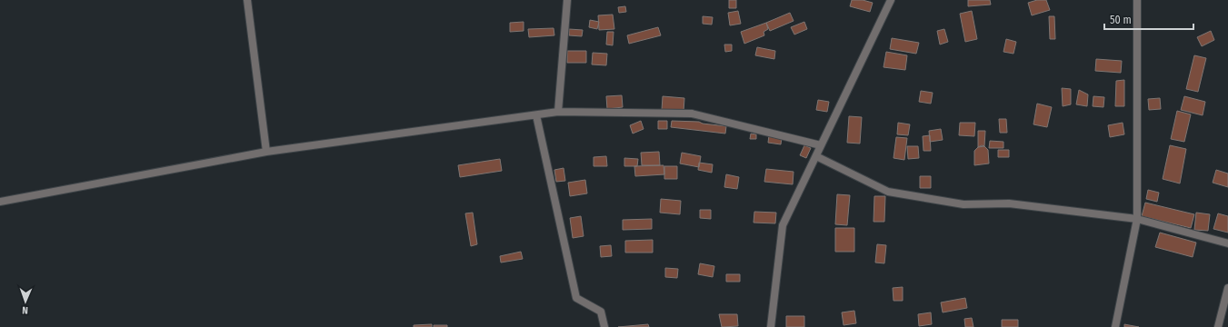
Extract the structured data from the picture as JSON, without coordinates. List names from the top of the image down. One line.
{"scale_bar":"50 m","north":"bottom"}
